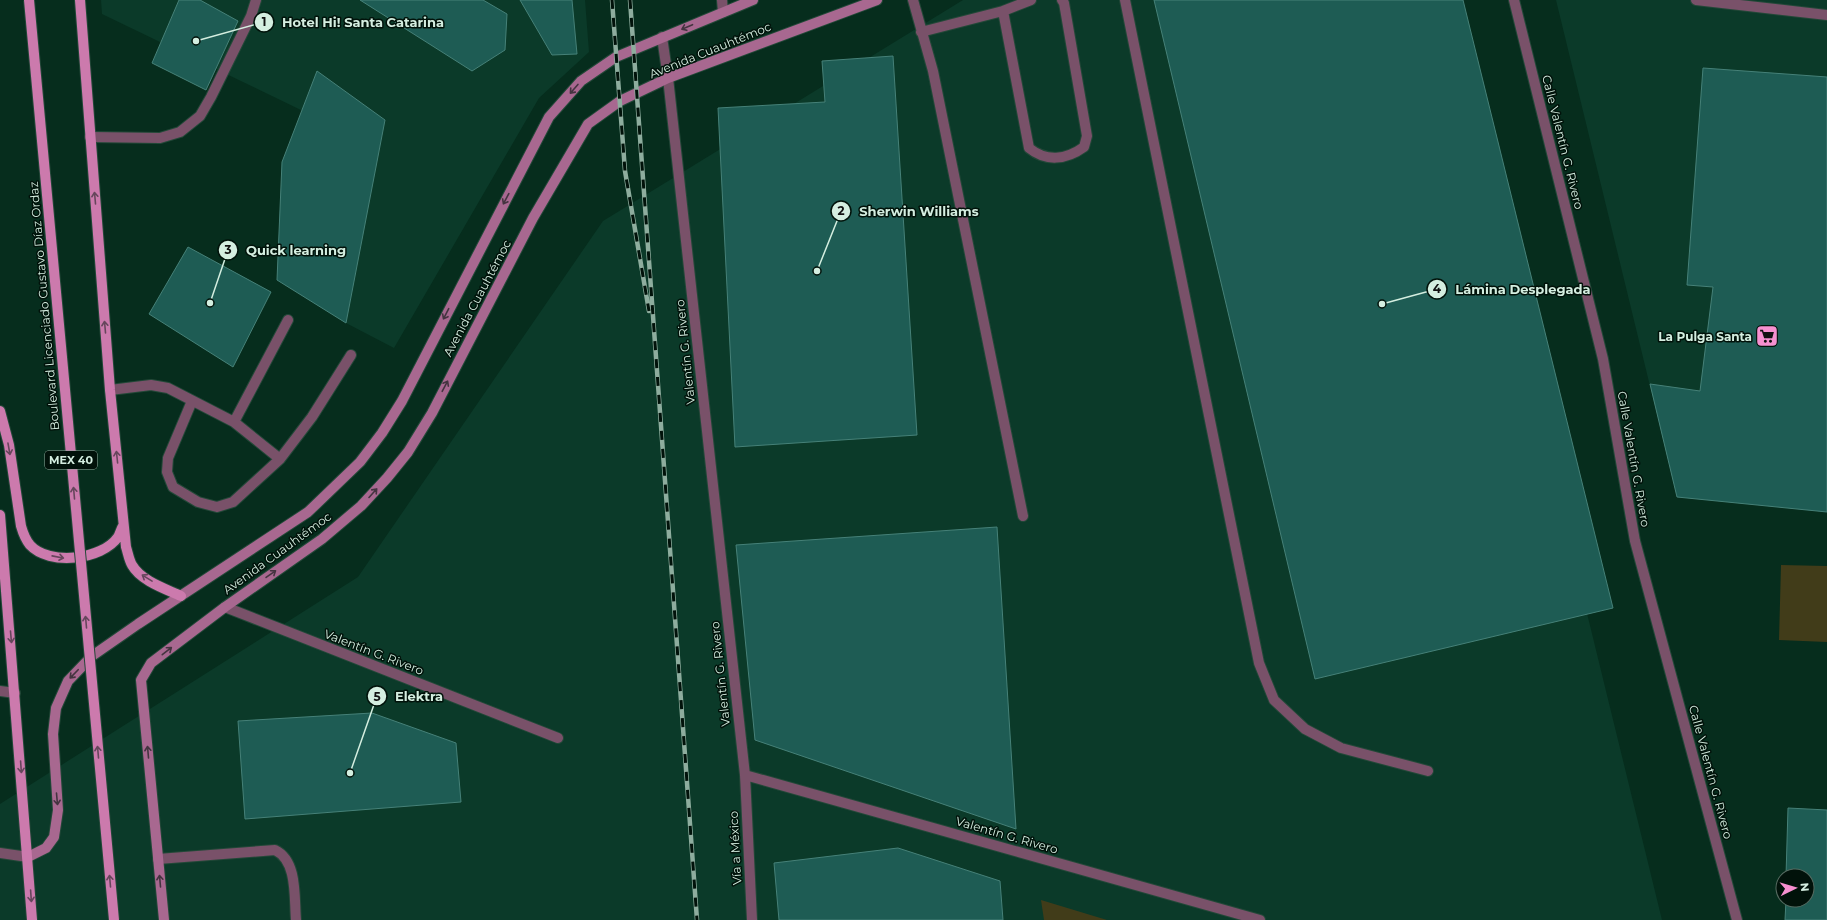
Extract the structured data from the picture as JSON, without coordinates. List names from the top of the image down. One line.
{"streets":{"main road":["Avenida Cuauhtémoc","Boulevard Licenciado Gustavo Díaz Ordaz","MEX 40"],"street":["Calle Valentín G. Rivero","Valentín G. Rivero","Vía a México"]},"crossings":[["Avenida Cuauhtémoc","Valentín G. Rivero"],["Valentín G. Rivero","Vía a México"]],"places":{"other":["Hotel Hi! Santa Catarina","Sherwin Williams","Quick learning","Lámina Desplegada","Elektra"],"supermarket":["La Pulga Santa"]},"north":"right"}
